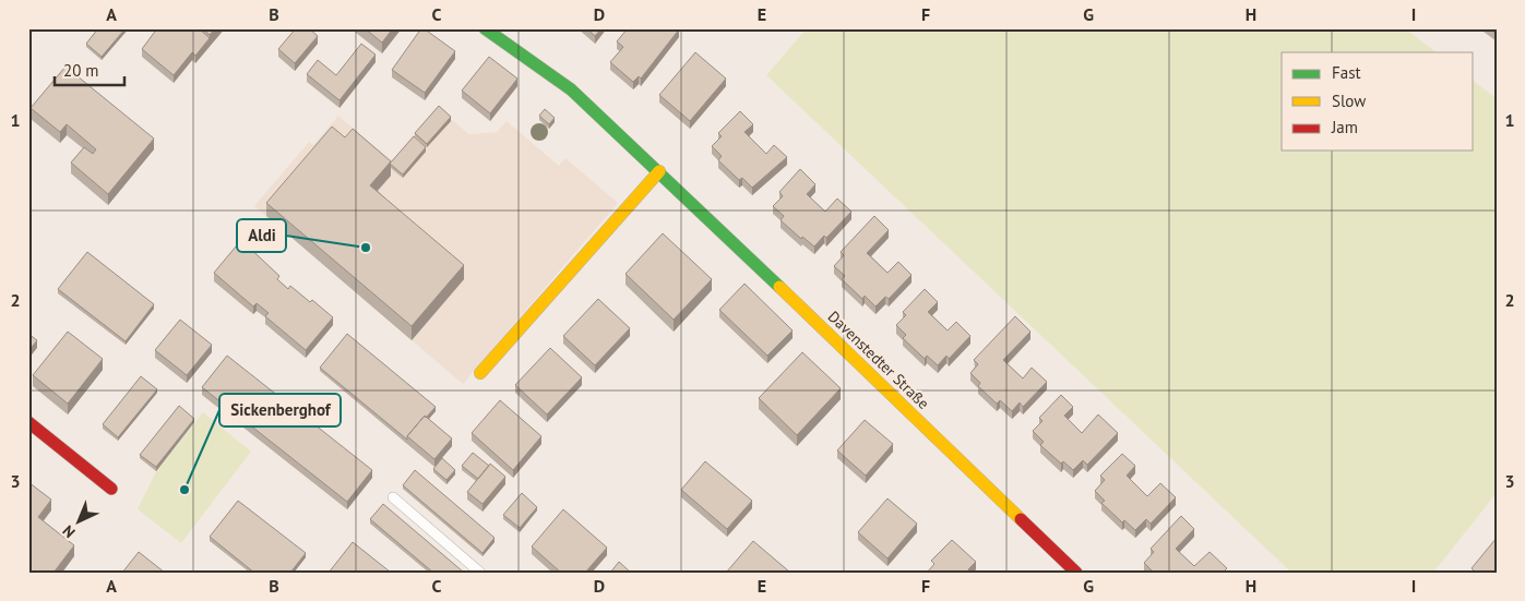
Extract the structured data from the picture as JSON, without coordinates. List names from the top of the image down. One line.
{"streets":{"street":["Davenstedter Straße"]},"places":["Aldi","Sickenberghof"],"legend":["Fast","Slow","Jam"],"scale_bar":"20 m","north":"bottom left","grid":{"columns":["A","B","C","D","E","F","G","H","I"],"rows":["1","2","3"]}}
